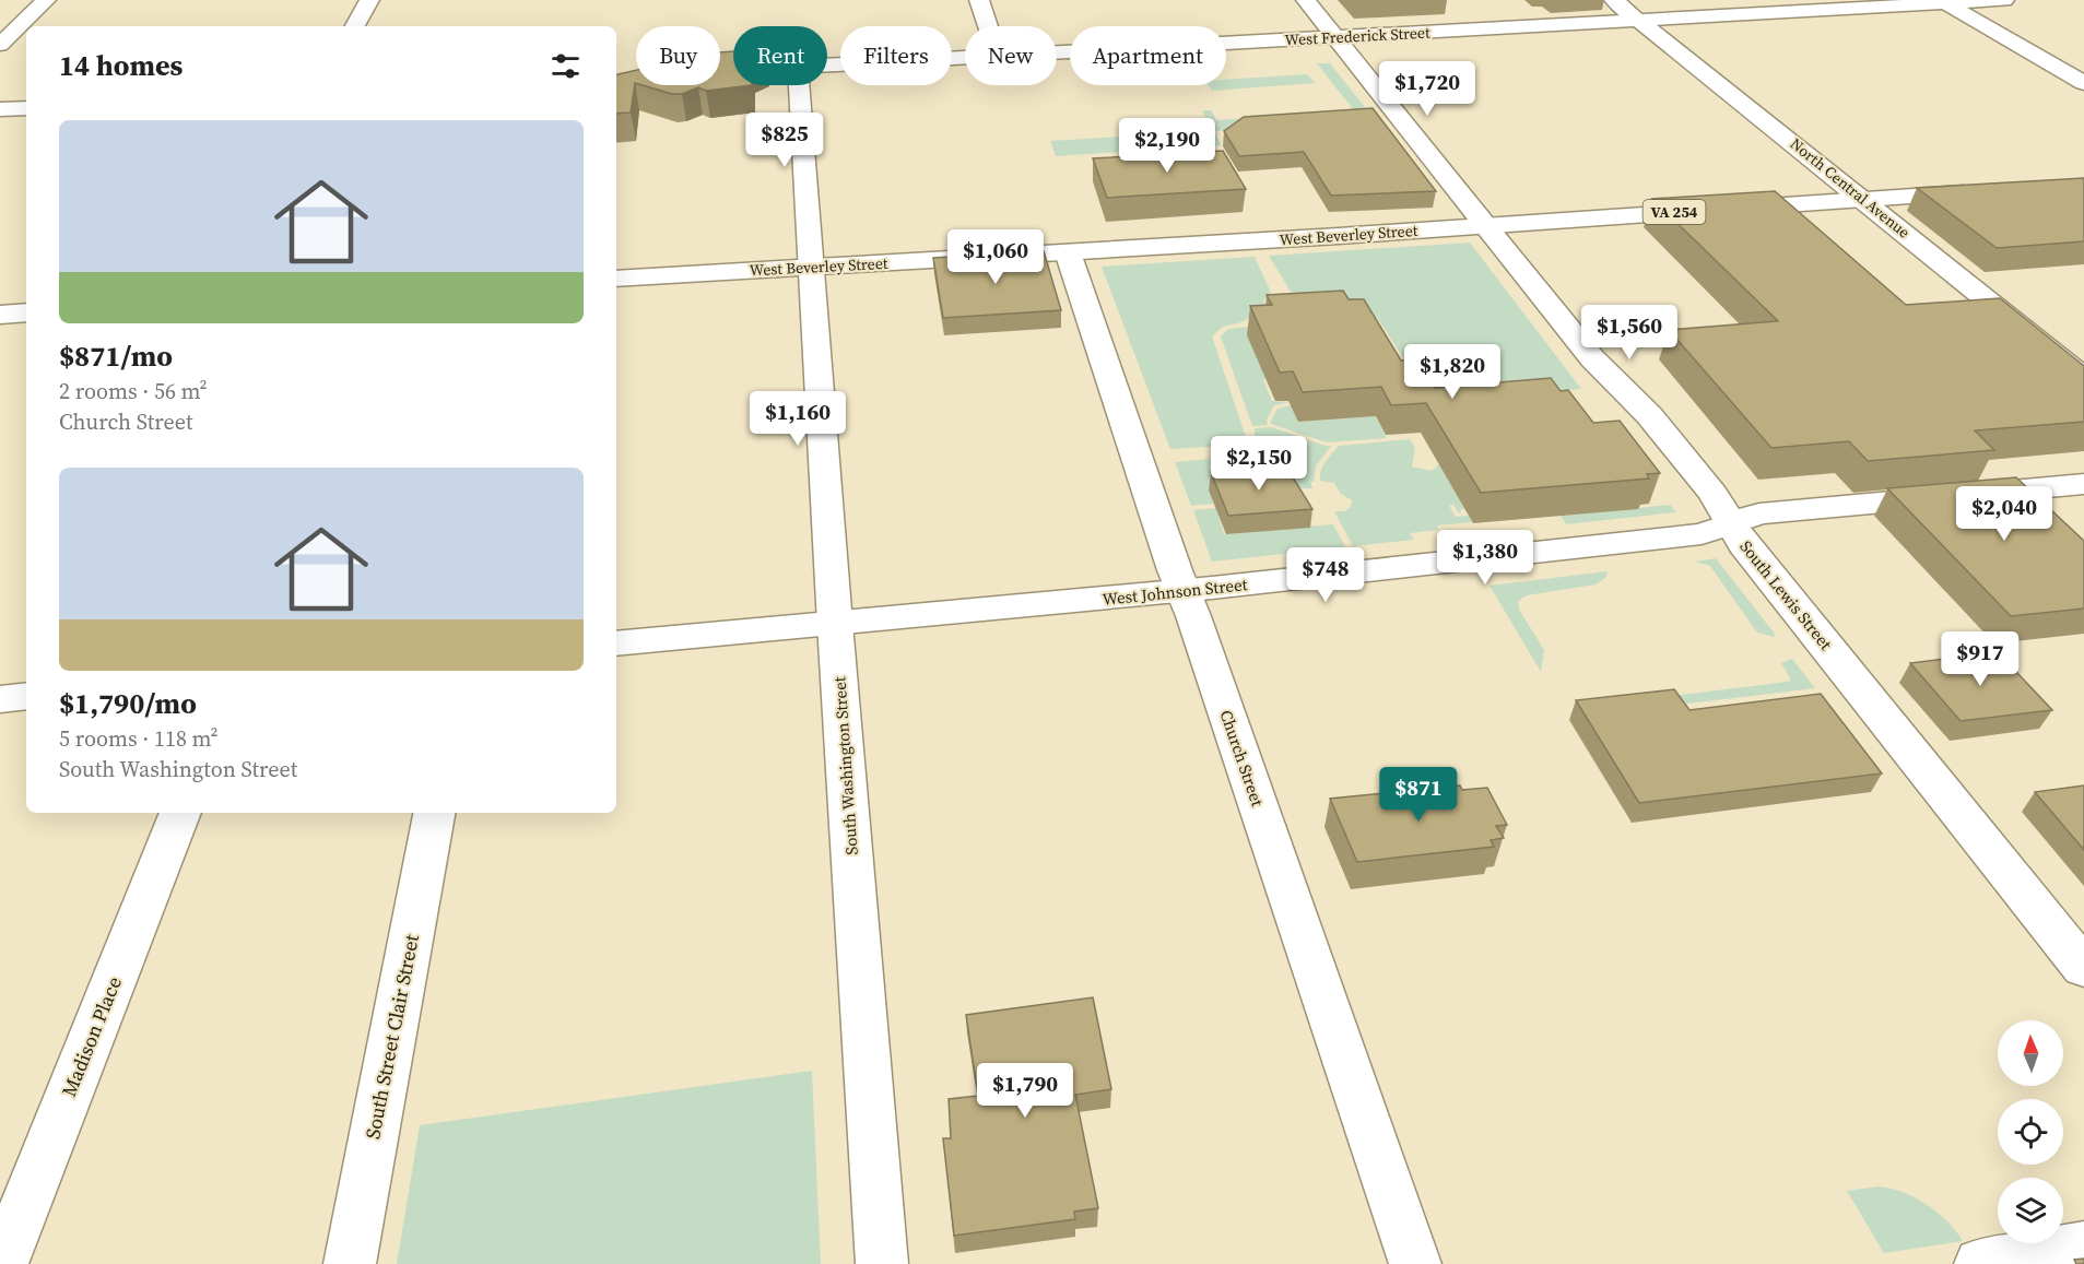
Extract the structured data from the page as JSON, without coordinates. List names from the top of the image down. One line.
{"streets":{"main road":["West Frederick Street","North Central Avenue","VA 254","West Beverley Street","West Johnson Street","South Lewis Street","Church Street","South Washington Street","Madison Place","South Street Clair Street"]},"crossings":[["West Frederick Street","North Central Avenue"],["West Frederick Street","South Lewis Street"],["North Central Avenue","West Beverley Street"],["West Beverley Street","South Lewis Street"],["West Beverley Street","Church Street"],["West Beverley Street","South Washington Street"],["West Johnson Street","South Lewis Street"],["West Johnson Street","Church Street"],["West Johnson Street","South Washington Street"]],"north":"top","page":{"chip":["Buy","Rent","Filters","New","Apartment"],"heading":"14 homes","price":["$1,720","$825","$2,190","$1,060","$1,560","$1,820","$1,160","$2,150","$2,040","$1,380","$748","$917","$871","$1,790"],"list":[{"name":"$871/mo","note":"2 rooms · 56 m² · Church Street"},{"name":"$1,790/mo","note":"5 rooms · 118 m² · South Washington Street"}]}}
